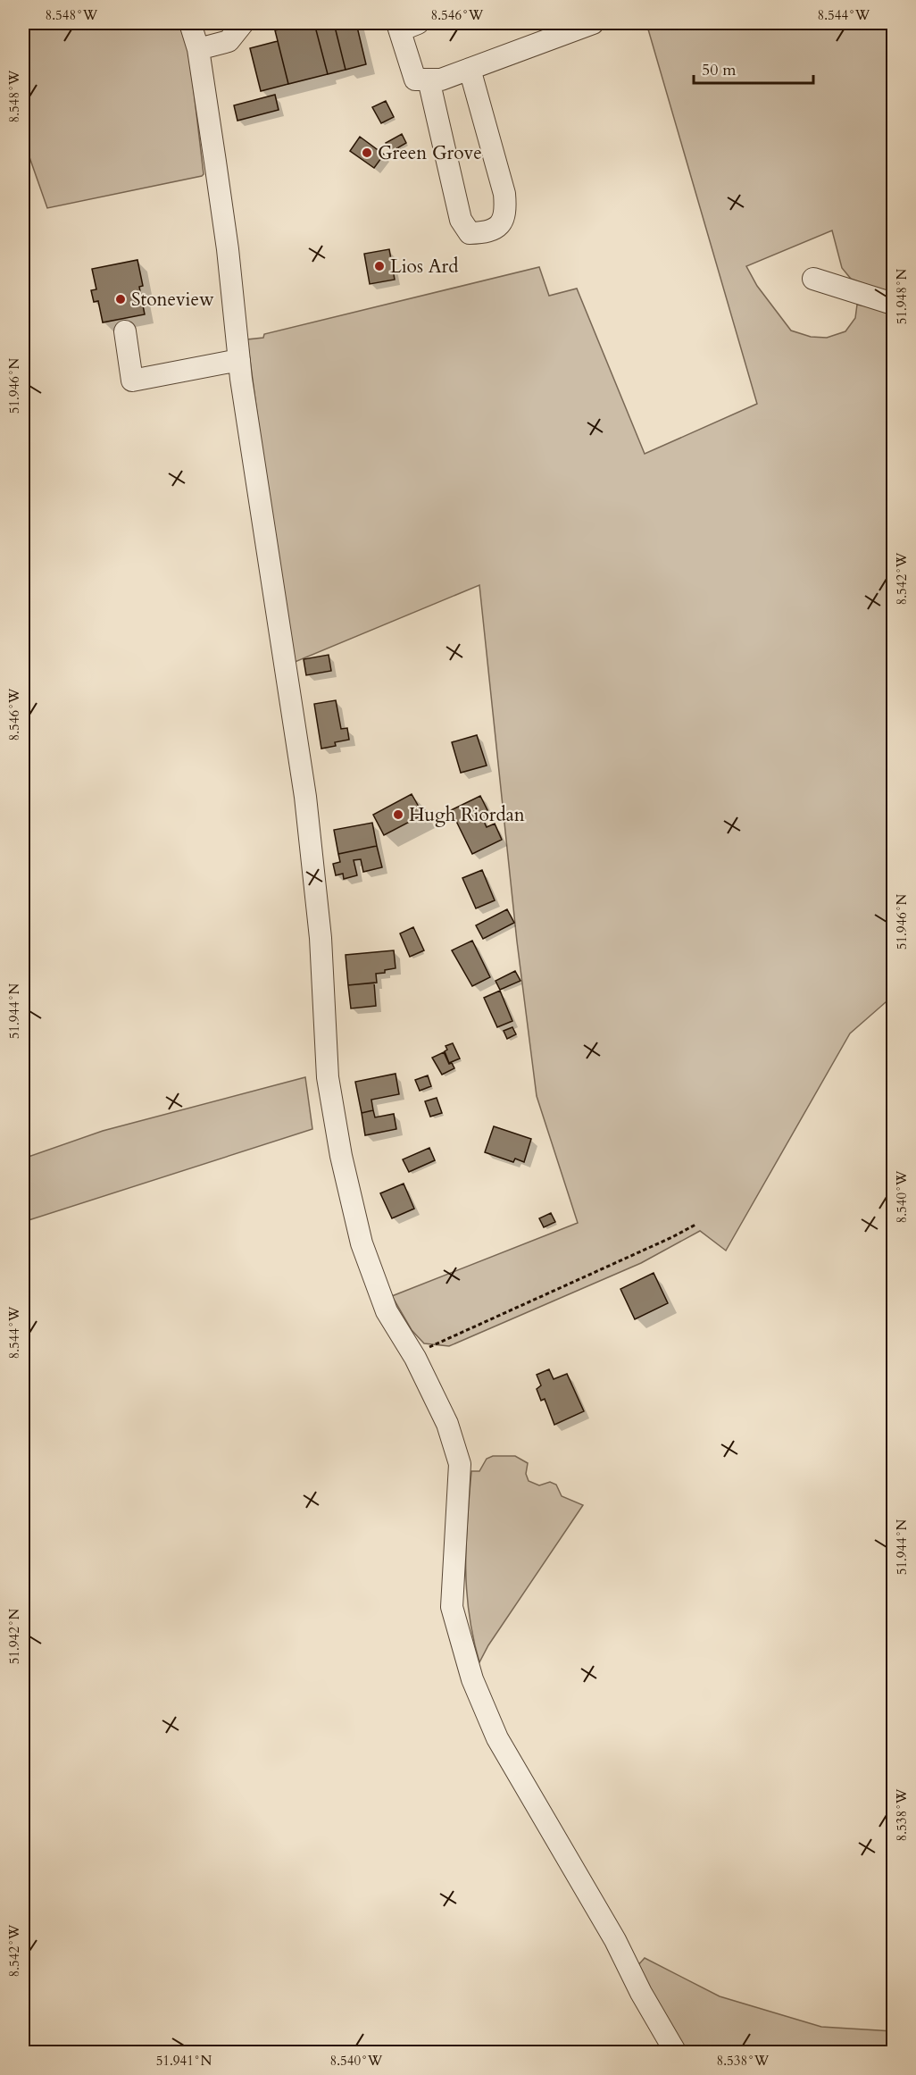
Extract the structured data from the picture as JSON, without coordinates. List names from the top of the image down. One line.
{"places":["Green Grove","Lios Ard","Stoneview","Hugh Riordan"],"scale_bar":"50 m","coordinates":["8.548°W","8.546°W","8.544°W","51.948°N","51.946°N","8.542°W","51.944°N","8.540°W","51.942°N","8.538°W","51.941°N"]}
